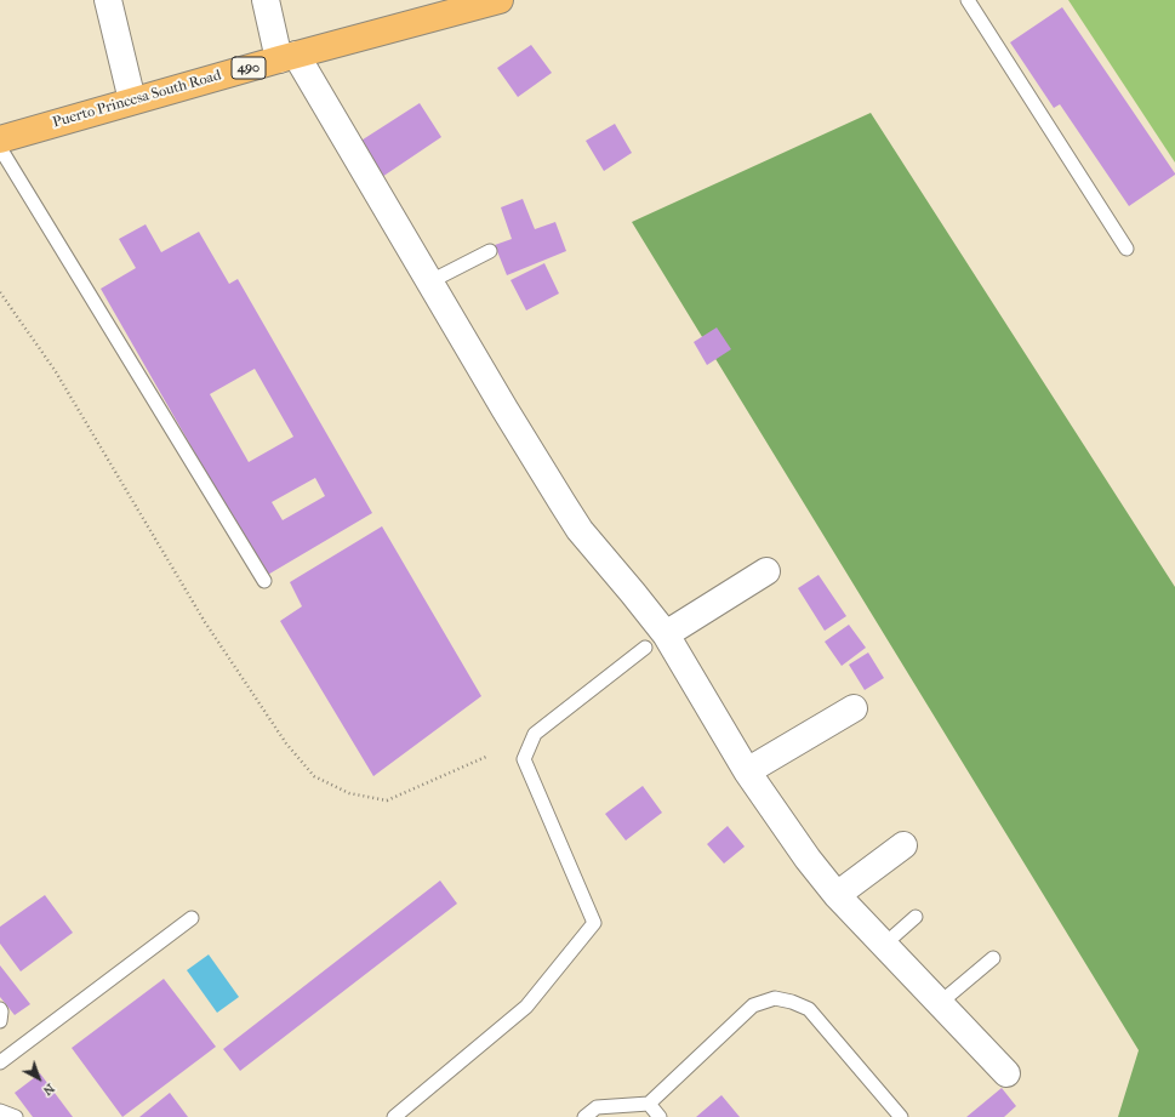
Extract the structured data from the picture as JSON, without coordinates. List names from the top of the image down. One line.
{"streets":{"main road":["490","Puerto Princesa South Road"]},"north":"bottom right"}
